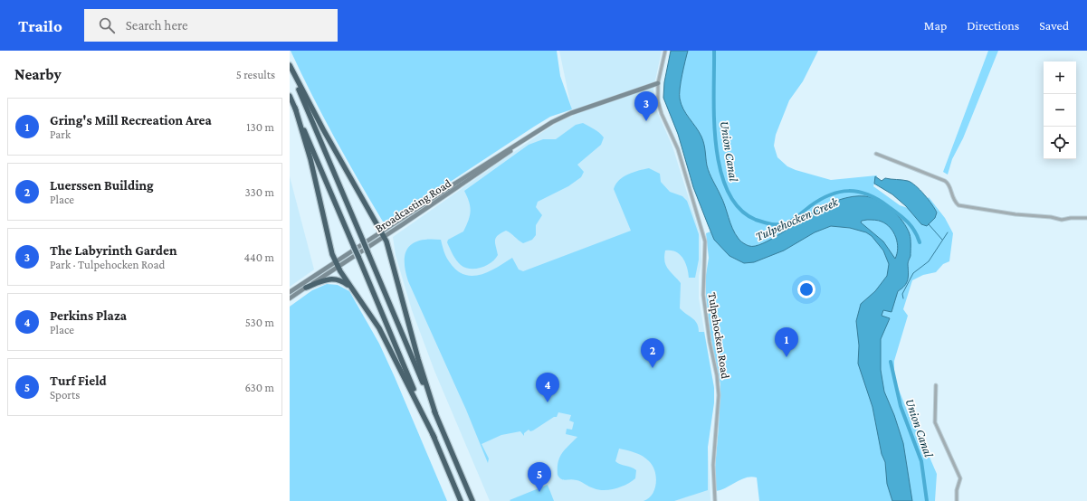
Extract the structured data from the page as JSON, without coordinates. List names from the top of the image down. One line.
{"streets":{"street":["Broadcasting Road","Tulpehocken Road"]},"crossings":[["Broadcasting Road","Tulpehocken Road"]],"water":["Union Canal","Tulpehocken Creek"],"page":{"header":"Trailo","search":"Search here","nav":["Map","Directions","Saved"],"heading":["Nearby","5 results"],"map_buttons":["+","−"],"pins":["3","1","2","4","5"],"list":[{"mark":"1","name":"Gring's Mill Recreation Area","note":"Park","value":"130 m"},{"mark":"2","name":"Luerssen Building","note":"Place","value":"330 m"},{"mark":"3","name":"The Labyrinth Garden","note":"Park · Tulpehocken Road","value":"440 m"},{"mark":"4","name":"Perkins Plaza","note":"Place","value":"530 m"},{"mark":"5","name":"Turf Field","note":"Sports","value":"630 m"}]}}
